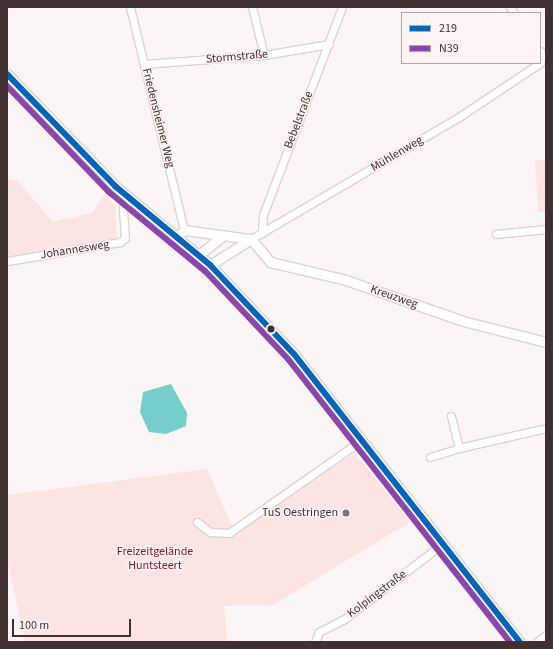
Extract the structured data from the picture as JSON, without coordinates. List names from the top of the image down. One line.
{"streets":{"street":["Stormstraße","Friedensheimer Weg","Bebelstraße","Mühlenweg","Johannesweg","Kreuzweg","Kolpingstraße"]},"crossings":[["Stormstraße","Friedensheimer Weg"],["Stormstraße","Bebelstraße"],["Bebelstraße","Mühlenweg"],["Mühlenweg","Kreuzweg"]],"parks":["Freizeitgelände Huntsteert"],"places":["TuS Oestringen"],"lines":["transit line 219","transit line N39"],"legend":["219","N39"],"scale_bar":"100 m"}
